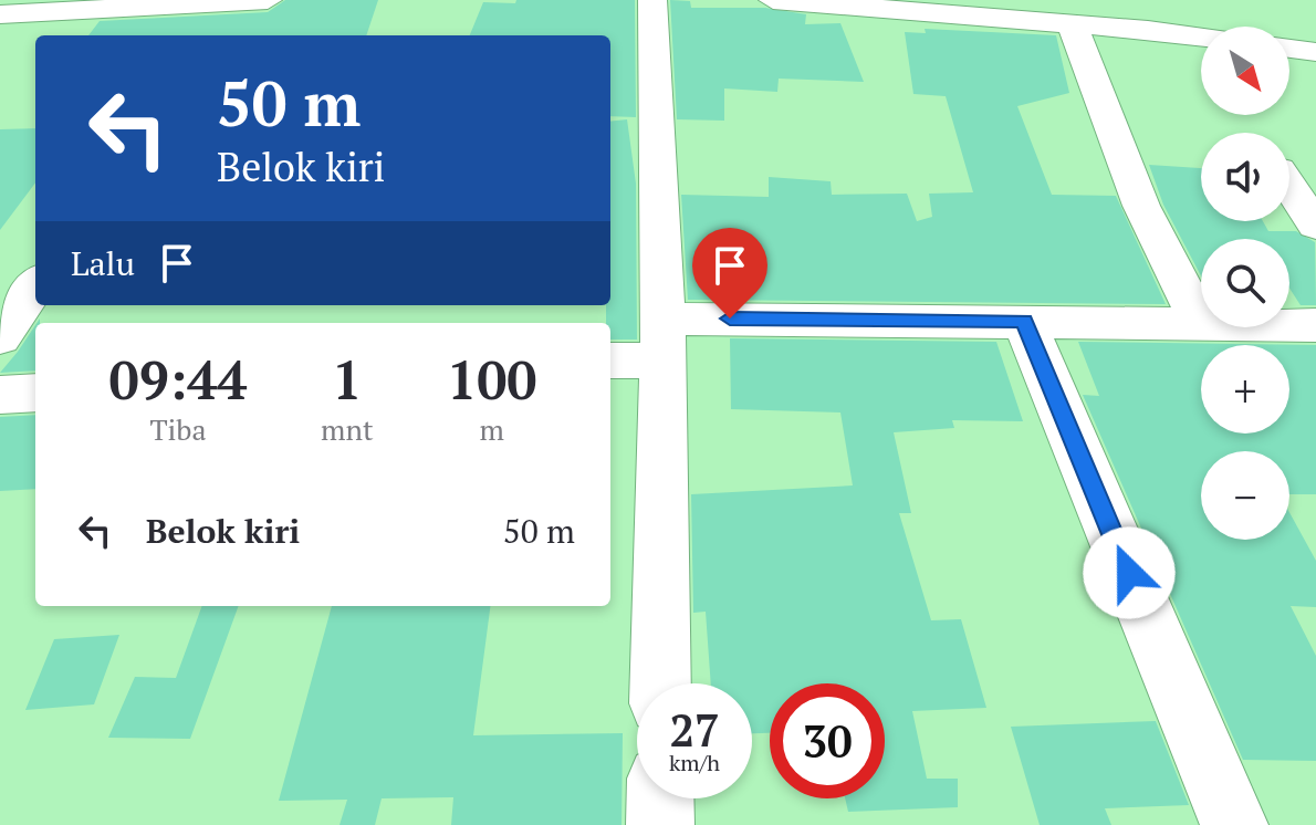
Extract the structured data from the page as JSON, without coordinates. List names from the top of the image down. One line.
{"north":"bottom right","page":{"map_buttons":["+","−"],"turn":["50 m","Belok kiri"],"then":"Lalu","eta":["09:44","Tiba","1","mnt","100","m"],"list":[{"name":"Belok kiri","value":"50 m"}],"speed":"27 km/h","limit":"30"}}
